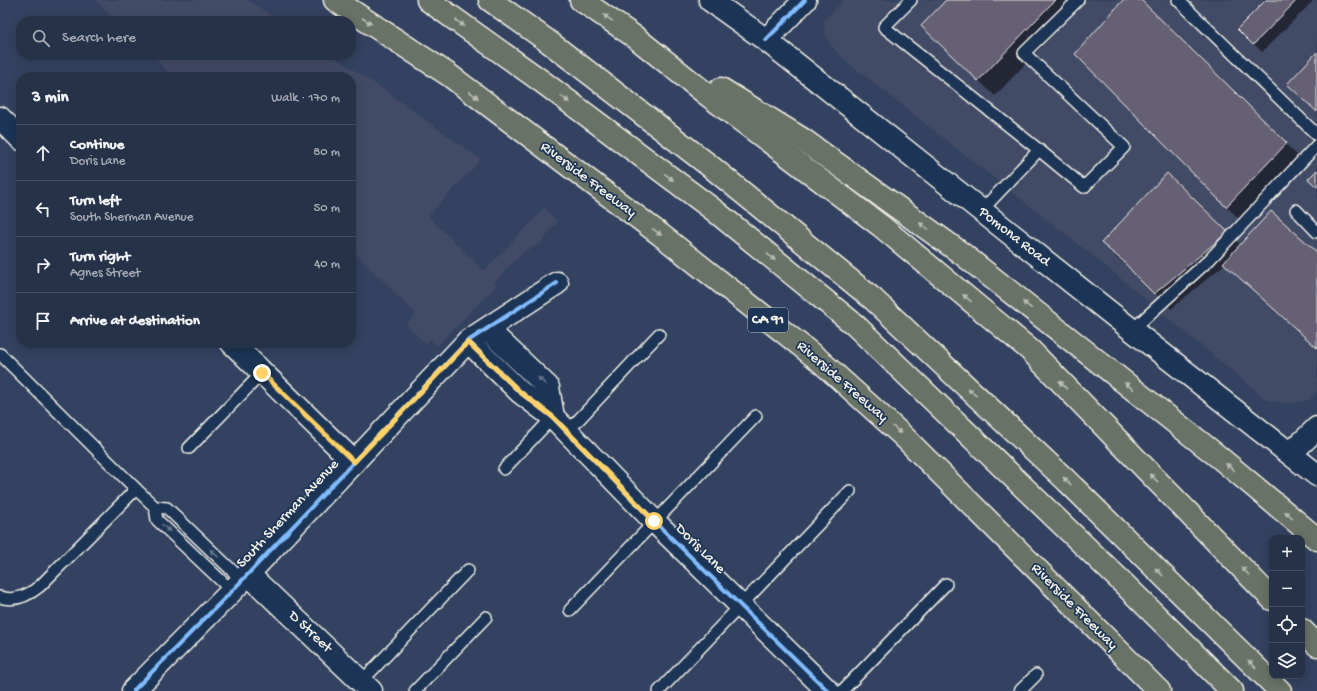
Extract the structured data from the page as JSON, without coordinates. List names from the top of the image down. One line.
{"streets":{"highway":["Riverside Freeway","CA 91"],"street":["Pomona Road","South Sherman Avenue","Doris Lane","D Street"]},"crossings":[["South Sherman Avenue","Doris Lane"],["South Sherman Avenue","D Street"]],"page":{"search":"Search here","heading":["3 min","Walk · 170 m"],"list":[["Continue","Doris Lane","80 m"],["Turn left","South Sherman Avenue","50 m"],["Turn right","Agnes Street","40 m"],"Arrive at destination"],"map_buttons":["+","−"]}}
